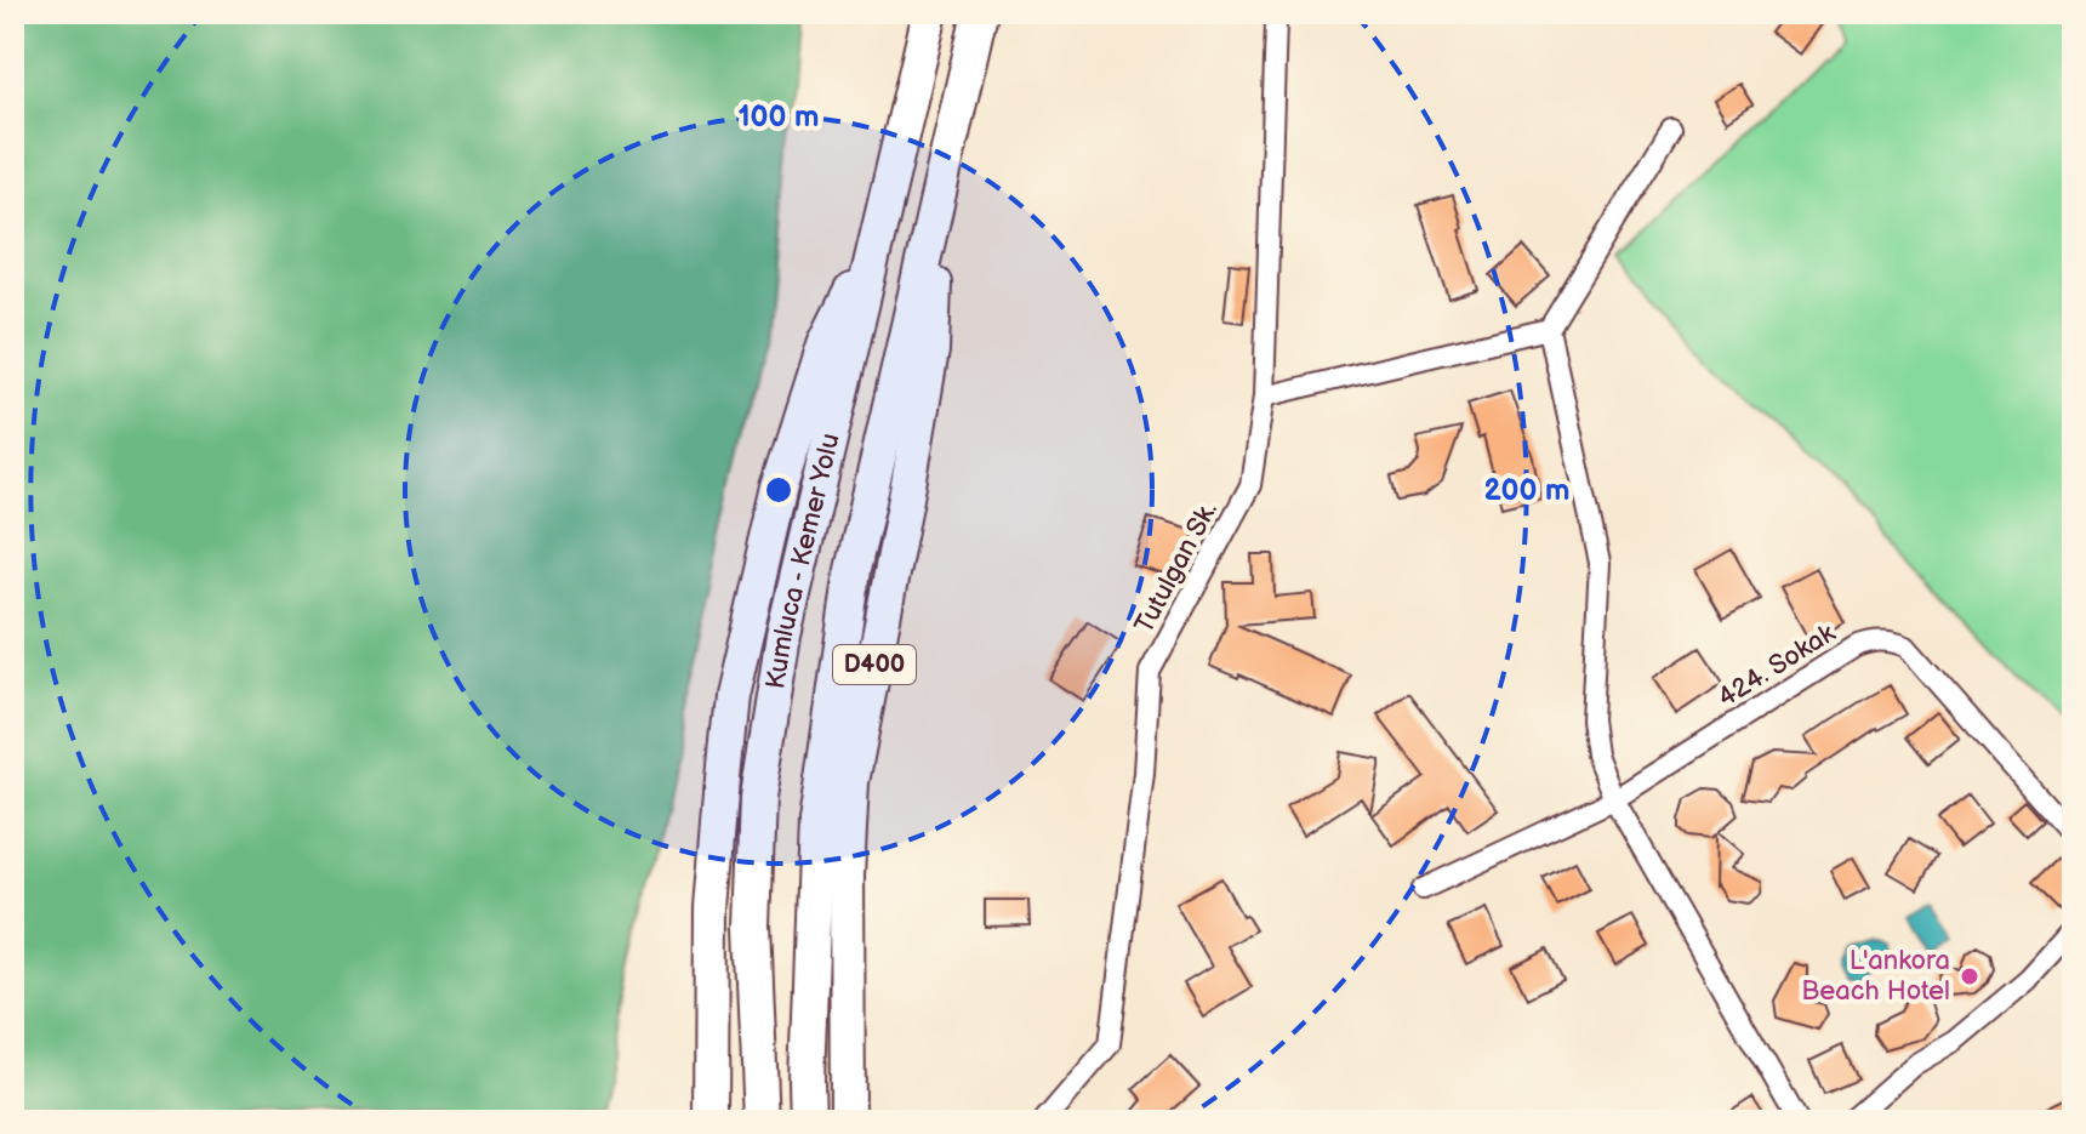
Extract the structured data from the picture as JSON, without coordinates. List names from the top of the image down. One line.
{"streets":{"highway":["Kumluca - Kemer Yolu","D400"],"street":["Tutulgan Sk.","424. Sokak"]},"places":["L'ankora Beach Hotel"],"rings":["100 m","200 m"]}
